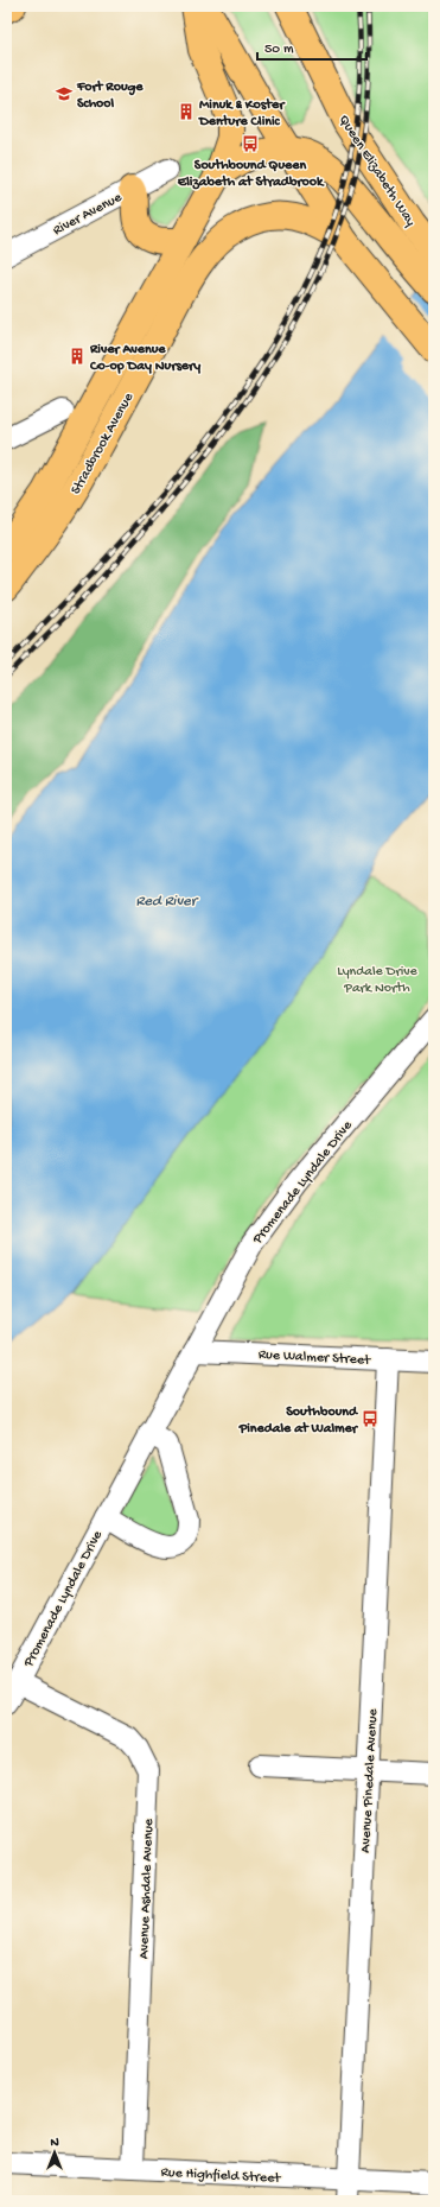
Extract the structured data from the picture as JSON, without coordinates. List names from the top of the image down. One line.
{"streets":{"main road":["Queen Elizabeth Way","Stradbrook Avenue"],"street":["River Avenue","Promenade Lyndale Drive","Rue Walmer Street","Avenue Pinedale Avenue","Avenue Ashdale Avenue","Rue Highfield Street"]},"crossings":[["Promenade Lyndale Drive","Rue Walmer Street"],["Promenade Lyndale Drive","Avenue Ashdale Avenue"],["Rue Walmer Street","Avenue Pinedale Avenue"],["Avenue Pinedale Avenue","Rue Highfield Street"],["Avenue Ashdale Avenue","Rue Highfield Street"]],"water":["Red River"],"parks":["Lyndale Drive Park North"],"places":{"school or university":["Fort Rouge School"],"building":["Minuk & Koster Denture Clinic","River Avenue Co-op Day Nursery"],"bus stop":["Southbound Queen Elizabeth at Stradbrook","Southbound Pinedale at Walmer"]},"scale_bar":"50 m","north":"top"}
